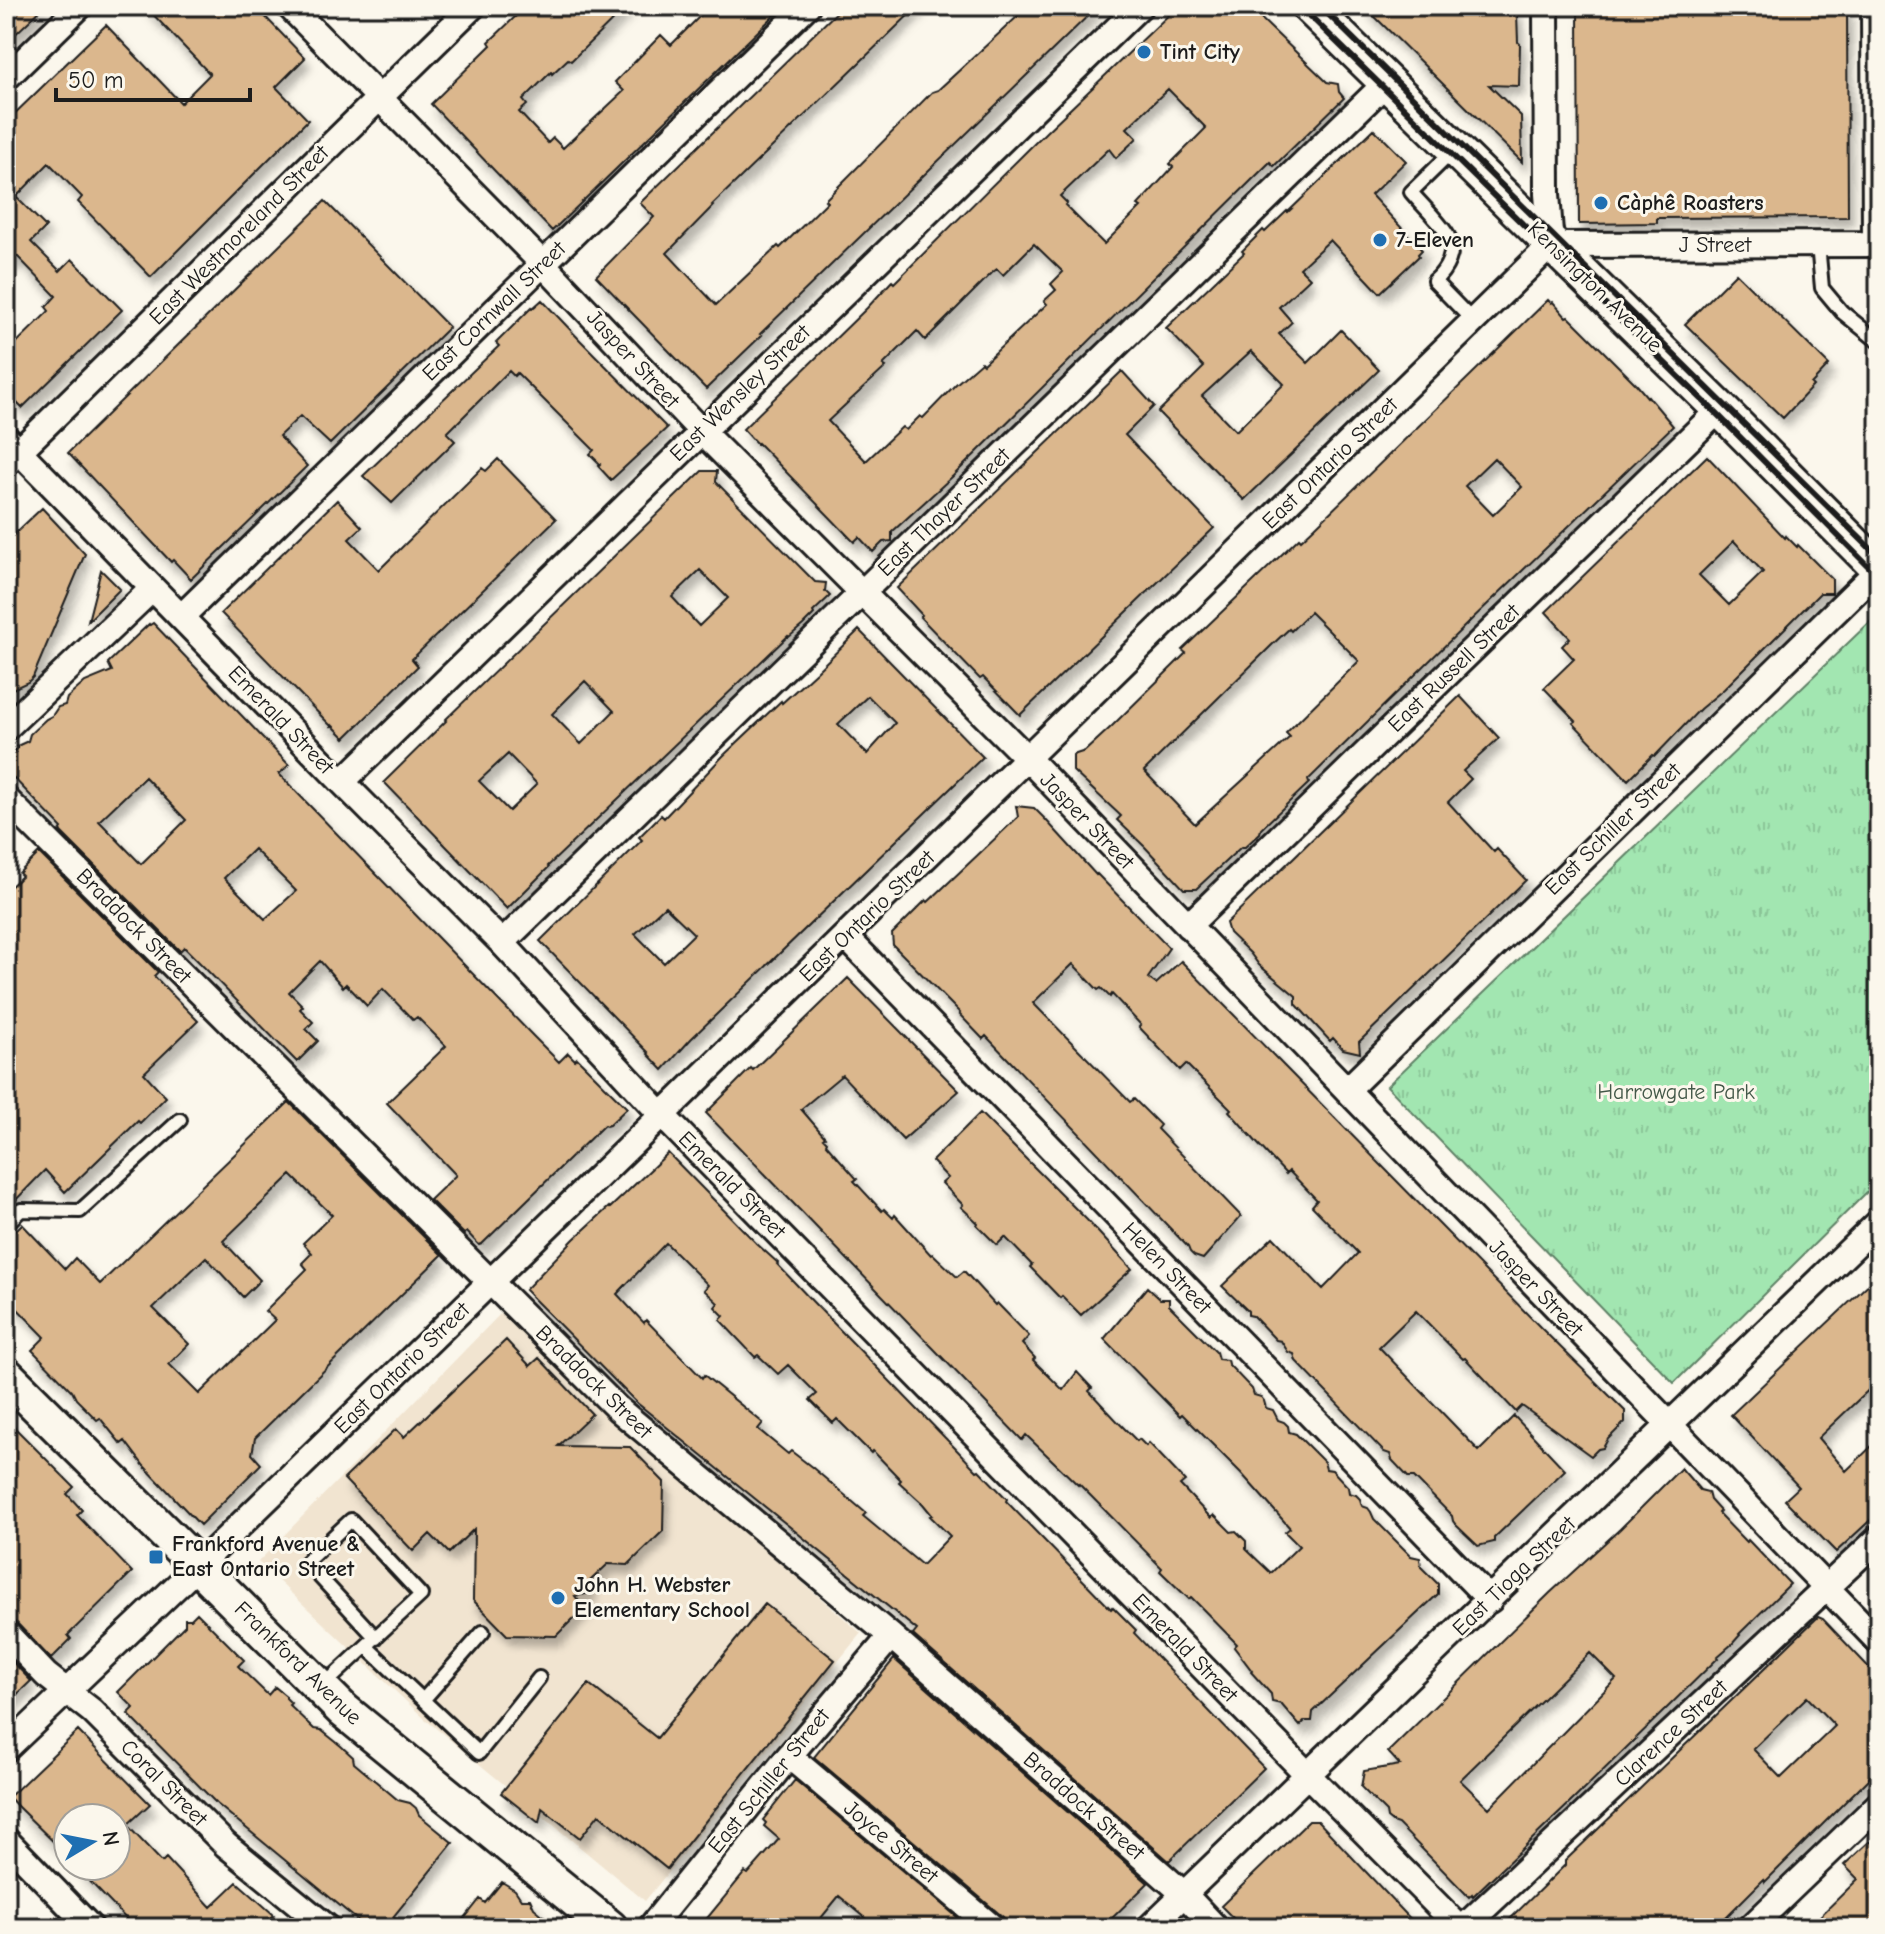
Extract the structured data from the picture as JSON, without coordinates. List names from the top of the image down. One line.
{"streets":{"main road":["Kensington Avenue","Frankford Avenue"],"street":["East Westmoreland Street","J Street","East Cornwall Street","Jasper Street","East Wensley Street","East Ontario Street","East Thayer Street","East Russell Street","Emerald Street","East Schiller Street","Braddock Street","Helen Street","East Tioga Street","Clarence Street","Coral Street","Joyce Street"]},"crossings":[["East Westmoreland Street","Jasper Street"],["East Westmoreland Street","Emerald Street"],["J Street","Kensington Avenue"],["J Street","East Ontario Street"],["Kensington Avenue","East Ontario Street"],["Kensington Avenue","East Thayer Street"],["Kensington Avenue","East Russell Street"],["Kensington Avenue","East Schiller Street"],["East Cornwall Street","Jasper Street"],["East Cornwall Street","Emerald Street"],["Jasper Street","East Wensley Street"],["Jasper Street","East Ontario Street"],["Jasper Street","East Thayer Street"],["Jasper Street","East Russell Street"],["Jasper Street","East Schiller Street"],["Jasper Street","East Tioga Street"],["Jasper Street","Clarence Street"],["East Wensley Street","Emerald Street"],["East Ontario Street","Emerald Street"],["East Ontario Street","Braddock Street"],["East Ontario Street","Helen Street"],["East Ontario Street","Frankford Avenue"],["East Ontario Street","Coral Street"],["East Thayer Street","Emerald Street"],["Emerald Street","East Tioga Street"],["Emerald Street","Clarence Street"],["East Schiller Street","Braddock Street"],["East Schiller Street","Joyce Street"],["Braddock Street","East Tioga Street"],["Helen Street","East Tioga Street"]],"parks":["Harrowgate Park"],"places":{"other":["Tint City","Càphê Roasters","7-Eleven","John H. Webster Elementary School"],"transit":["Frankford Avenue & East Ontario Street"]},"scale_bar":"50 m","north":"right"}
